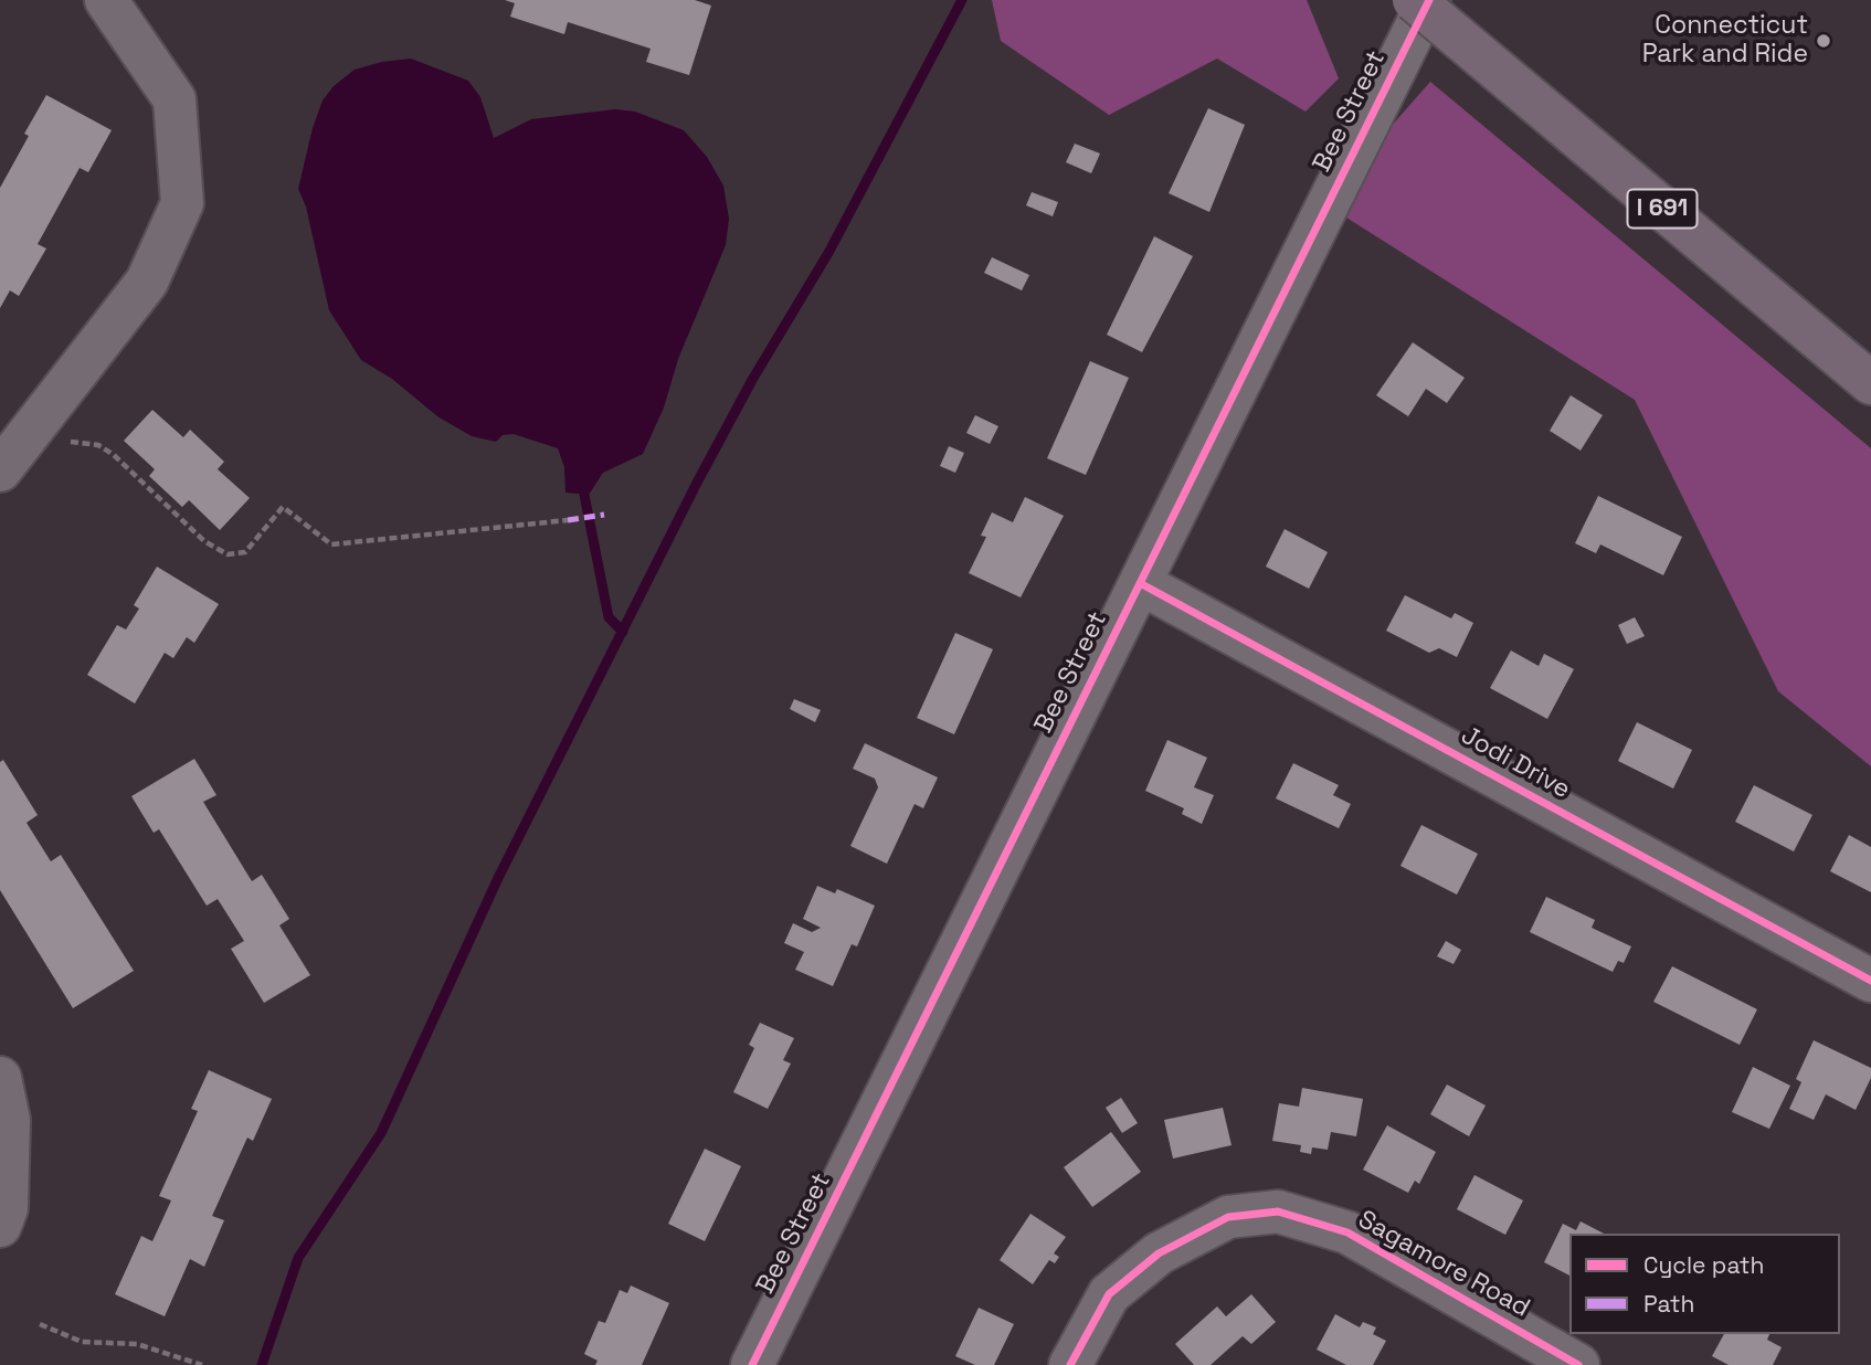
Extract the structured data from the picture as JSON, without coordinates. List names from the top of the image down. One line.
{"streets":{"highway":["I 691"],"street":["Bee Street","Jodi Drive","Sagamore Road"]},"crossings":[["Bee Street","Jodi Drive"]],"places":["Connecticut Park and Ride"],"legend":["Cycle path","Path"]}
